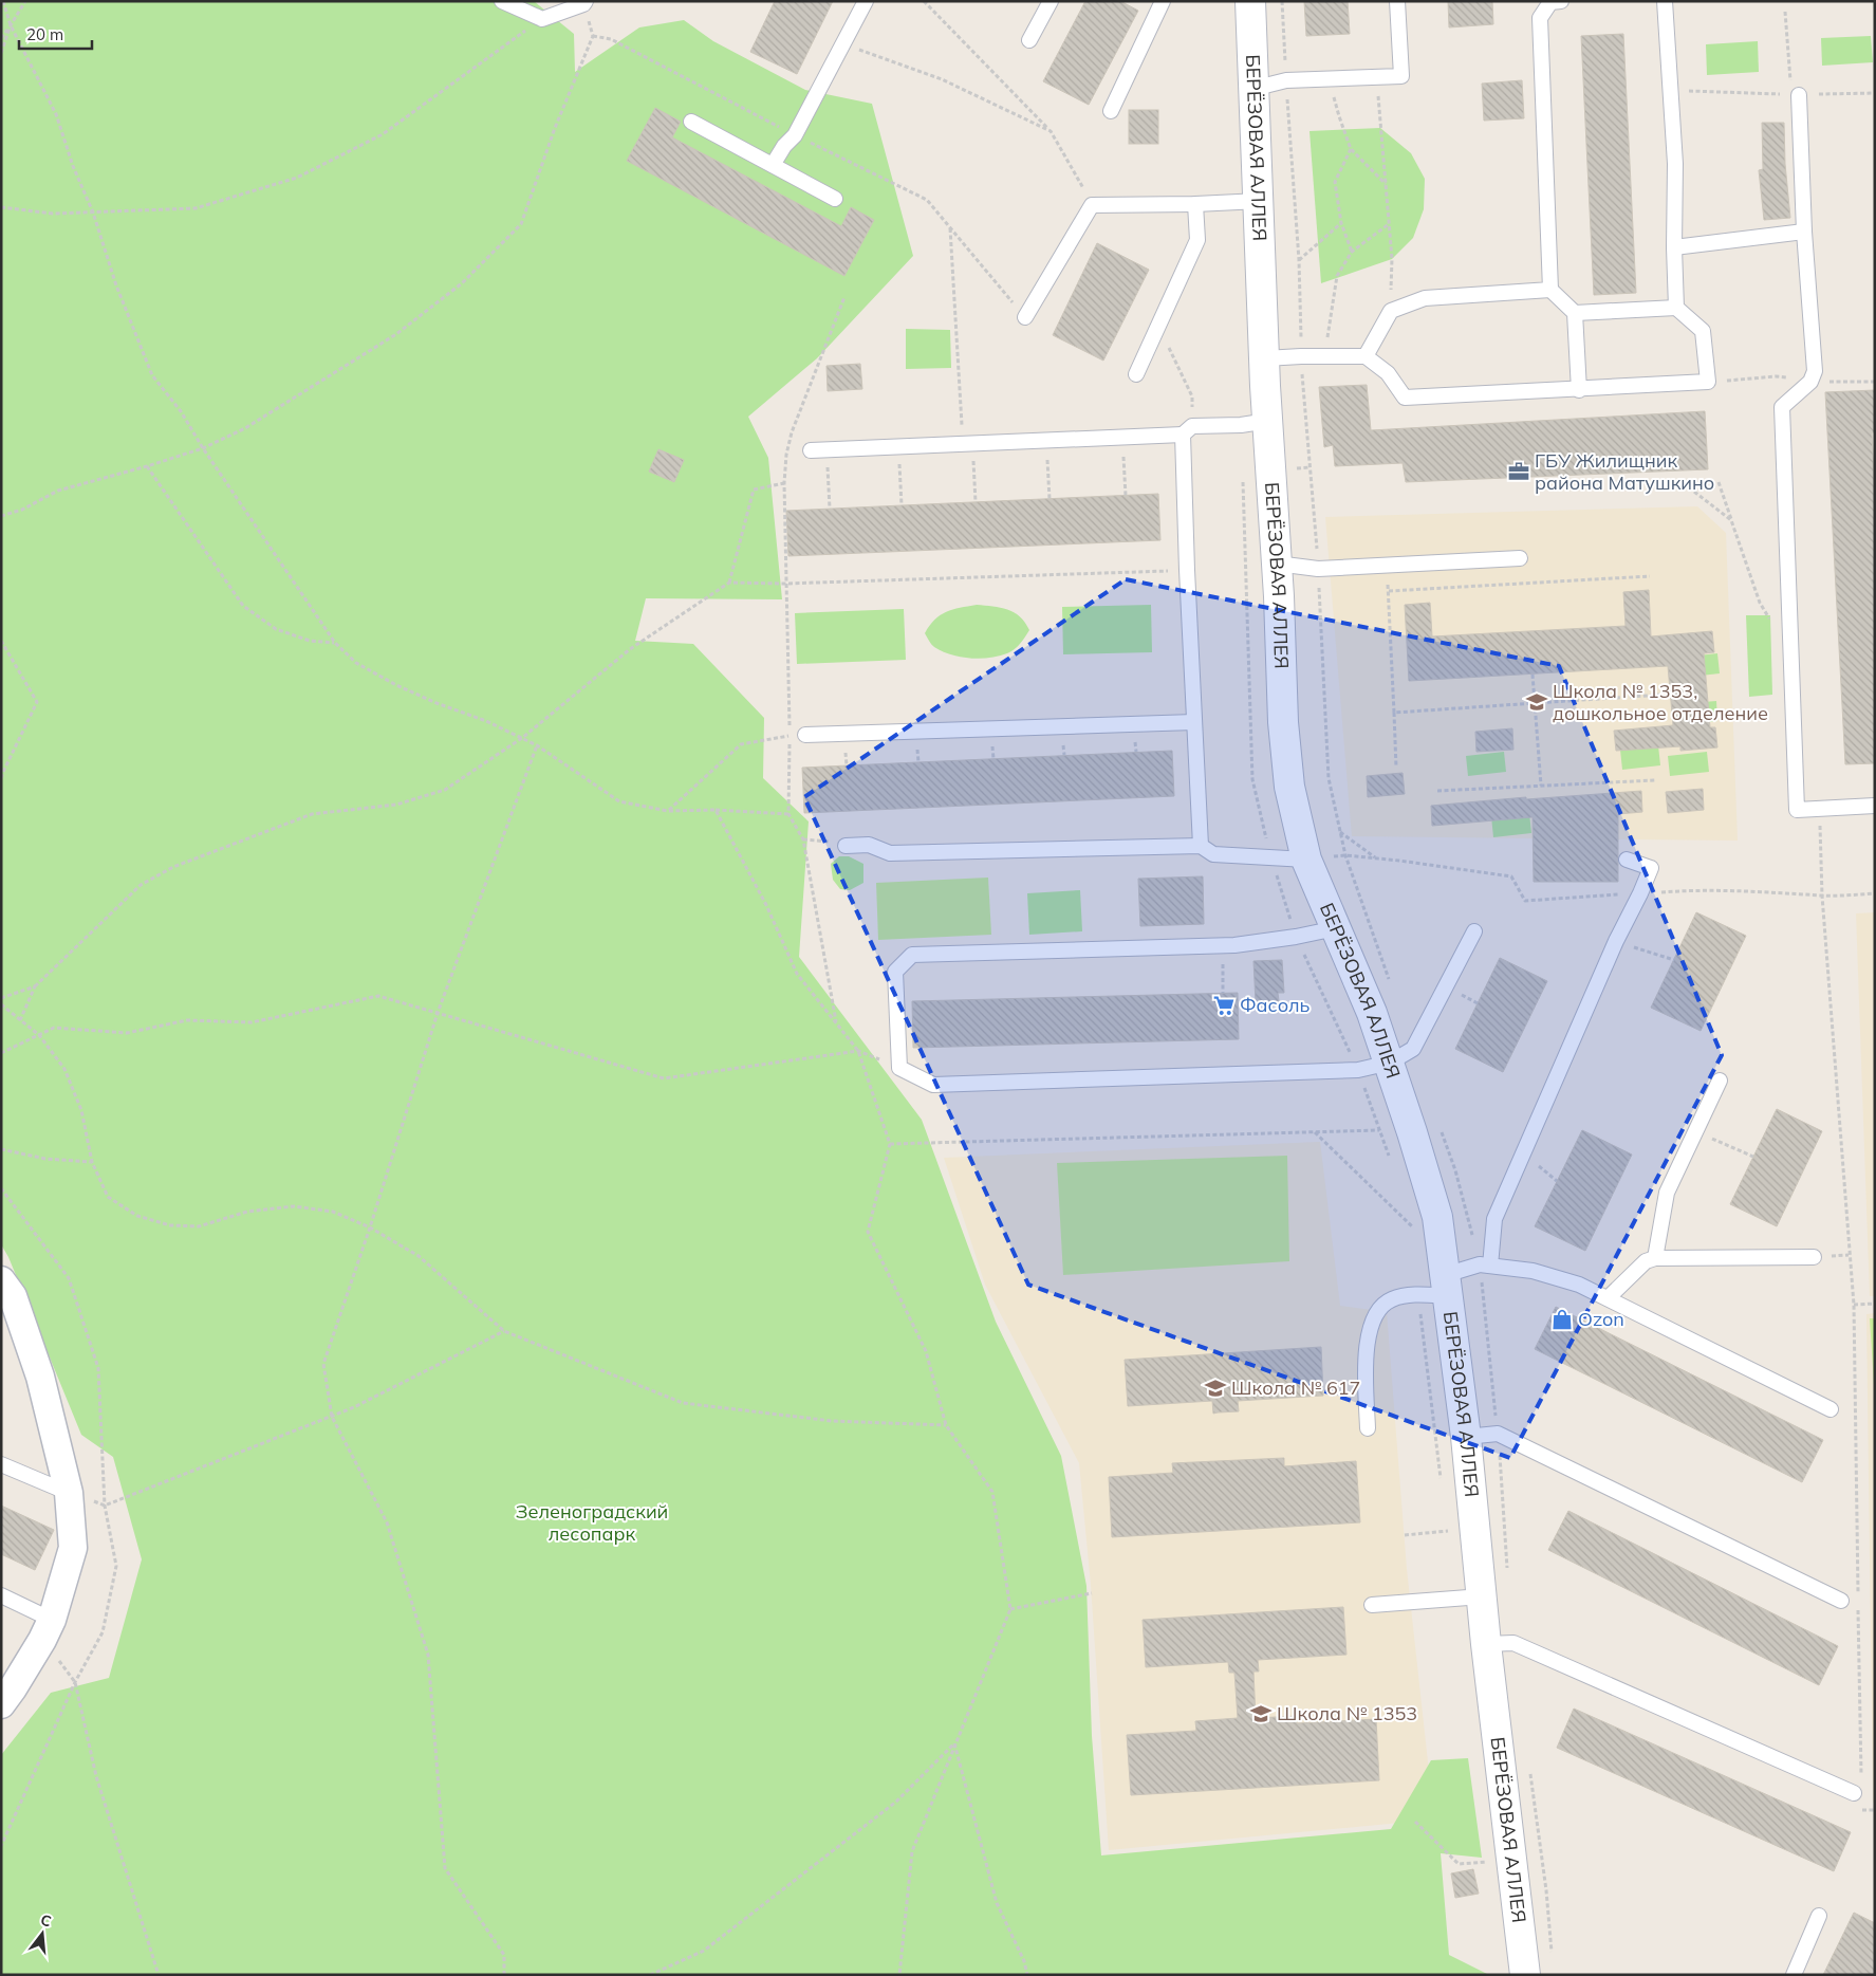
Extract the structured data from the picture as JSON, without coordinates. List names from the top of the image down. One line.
{"streets":{"street":["БЕРЁЗОВАЯ АЛЛЕЯ"]},"parks":["Зеленоградский лесопарк"],"places":{"office":["ГБУ Жилищник района Матушкино"],"school or university":["Школа № 1353, дошкольное отделение","Школа № 617","Школа № 1353"],"supermarket":["Фасоль"],"shop":["Ozon"]},"scale_bar":"20 m","north":"top"}
